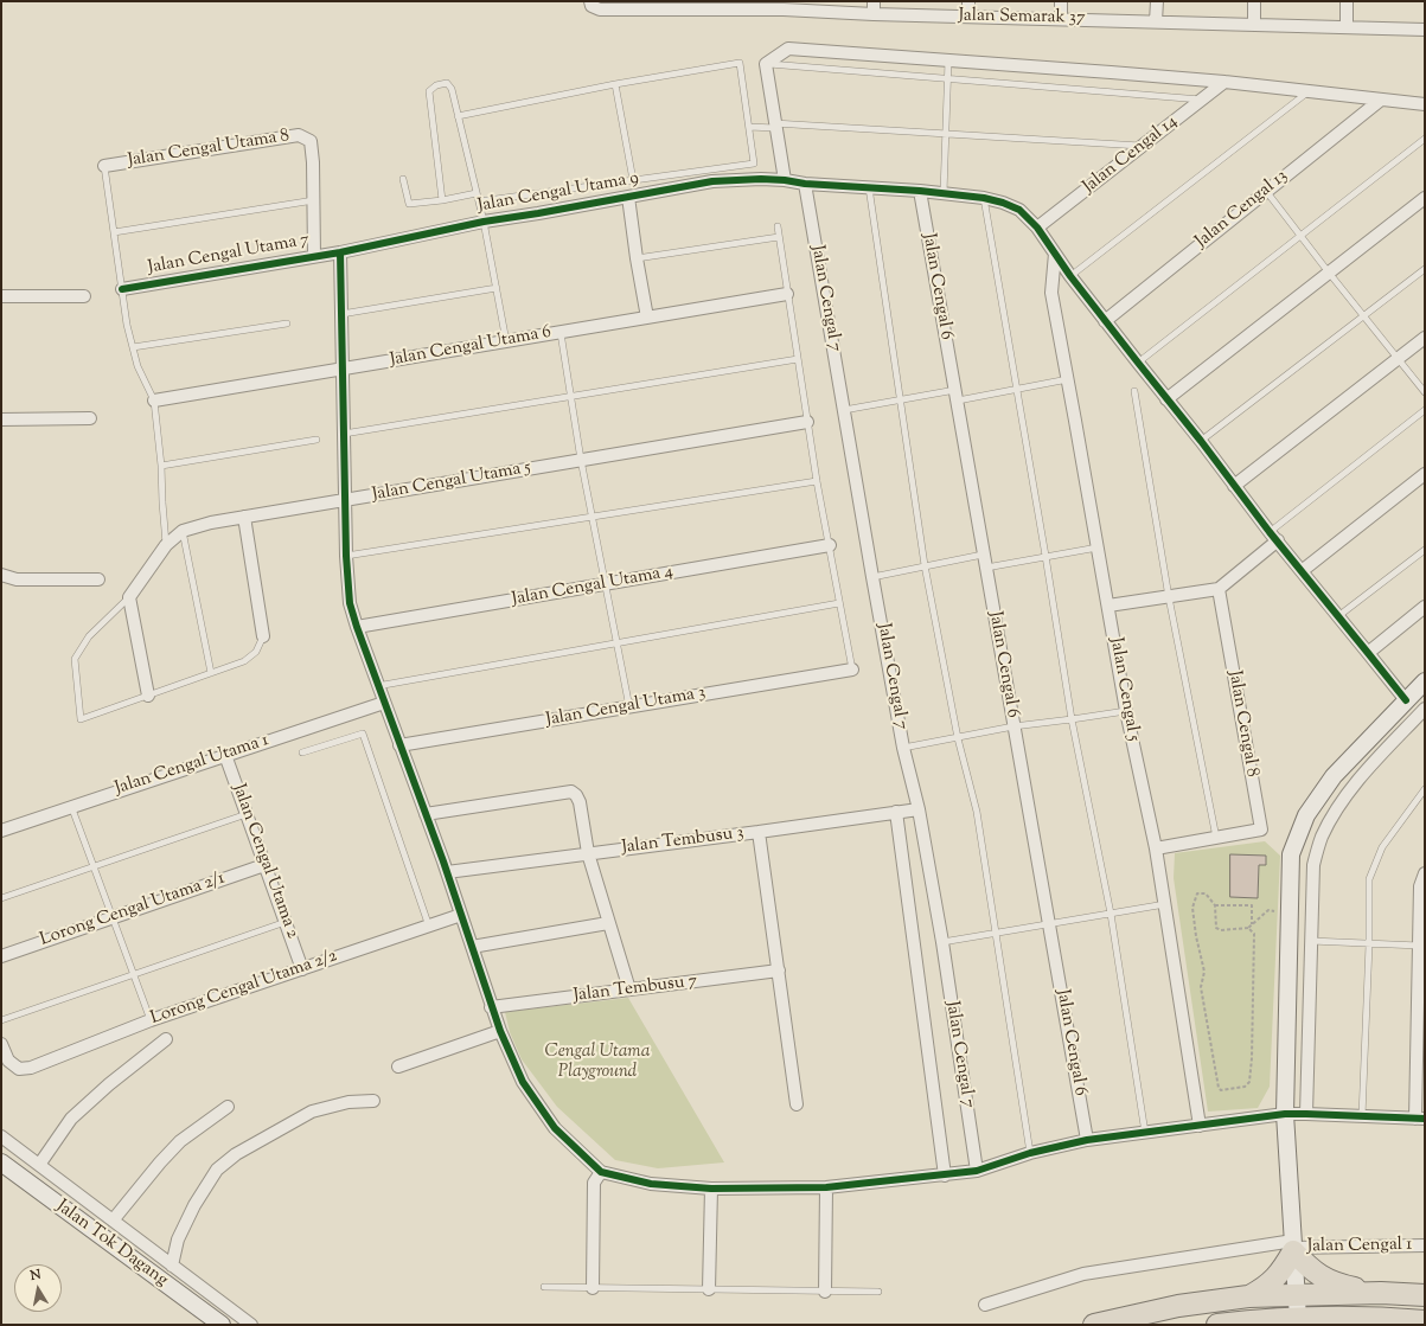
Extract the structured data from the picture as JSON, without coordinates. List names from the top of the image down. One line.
{"streets":{"street":["Jalan Semarak 37","Jalan Cengal Utama 8","Jalan Cengal 14","Jalan Cengal Utama 9","Jalan Cengal 13","Jalan Cengal Utama 7","Jalan Cengal 6","Jalan Cengal 7","Jalan Cengal Utama 6","Jalan Cengal Utama 5","Jalan Cengal Utama 4","Jalan Cengal 5","Jalan Cengal Utama 3","Jalan Cengal 8","Jalan Cengal Utama 1","Jalan Tembusu 3","Jalan Cengal Utama 2","Lorong Cengal Utama 2/1","Lorong Cengal Utama 2/2","Jalan Tembusu 7","Jalan Tok Dagang","Jalan Cengal 1"]},"crossings":[["Jalan Cengal Utama 8","Jalan Cengal Utama 7"],["Jalan Cengal 14","Jalan Cengal Utama 9"],["Jalan Cengal Utama 9","Jalan Cengal 13"],["Jalan Cengal Utama 9","Jalan Cengal Utama 7"],["Jalan Cengal Utama 9","Jalan Cengal 6"],["Jalan Cengal Utama 9","Jalan Cengal 7"],["Jalan Cengal Utama 9","Jalan Cengal 5"],["Jalan Cengal 7","Jalan Tembusu 3"],["Jalan Cengal 5","Jalan Cengal 8"],["Jalan Cengal Utama 1","Jalan Cengal Utama 2"],["Jalan Cengal Utama 2","Lorong Cengal Utama 2/1"],["Jalan Cengal Utama 2","Lorong Cengal Utama 2/2"]],"parks":["Cengal Utama Playground"],"north":"top"}
